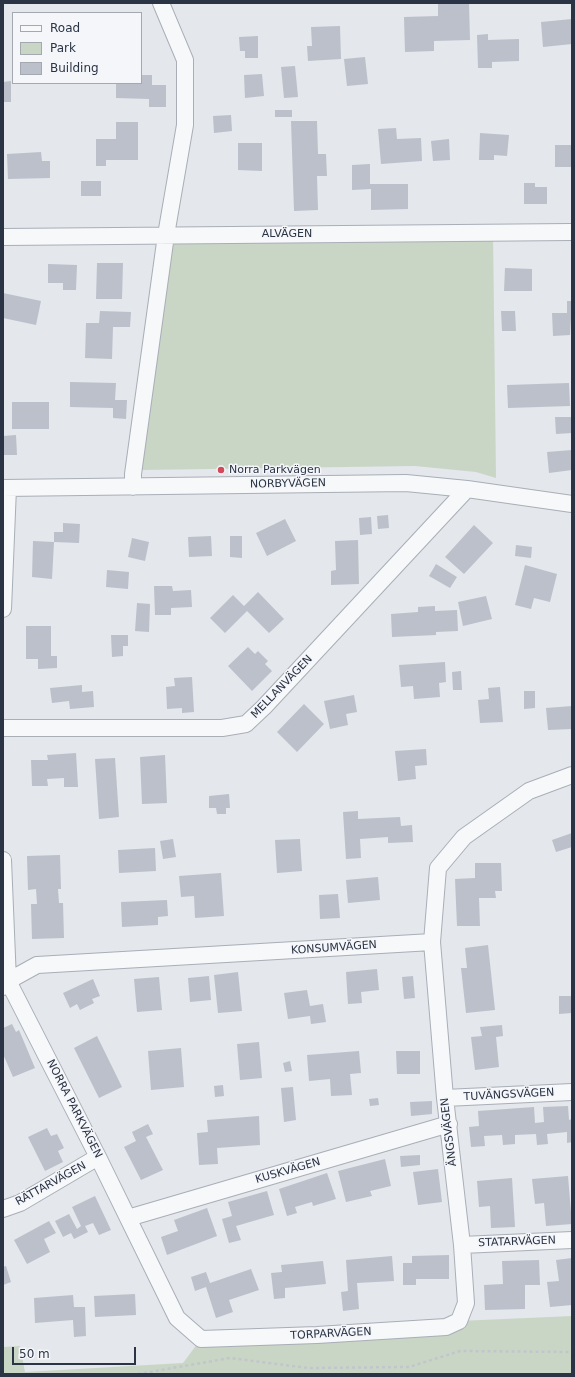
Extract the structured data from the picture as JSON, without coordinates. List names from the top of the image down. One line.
{"streets":{"street":["ALVÄGEN","NORBYVÄGEN","MELLANVÄGEN","KONSUMVÄGEN","TUVÄNGSVÄGEN","NORRA PARKVÄGEN","ÄNGSVÄGEN","KUSKVÄGEN","RÄTTARVÄGEN","STATARVÄGEN","TORPARVÄGEN"]},"crossings":[["NORBYVÄGEN","MELLANVÄGEN"],["KONSUMVÄGEN","NORRA PARKVÄGEN"],["KONSUMVÄGEN","ÄNGSVÄGEN"],["TUVÄNGSVÄGEN","ÄNGSVÄGEN"],["NORRA PARKVÄGEN","KUSKVÄGEN"],["NORRA PARKVÄGEN","RÄTTARVÄGEN"],["NORRA PARKVÄGEN","TORPARVÄGEN"],["ÄNGSVÄGEN","KUSKVÄGEN"],["ÄNGSVÄGEN","STATARVÄGEN"],["ÄNGSVÄGEN","TORPARVÄGEN"]],"places":["Norra Parkvägen"],"legend":["Road","Park","Building"],"scale_bar":"50 m"}
